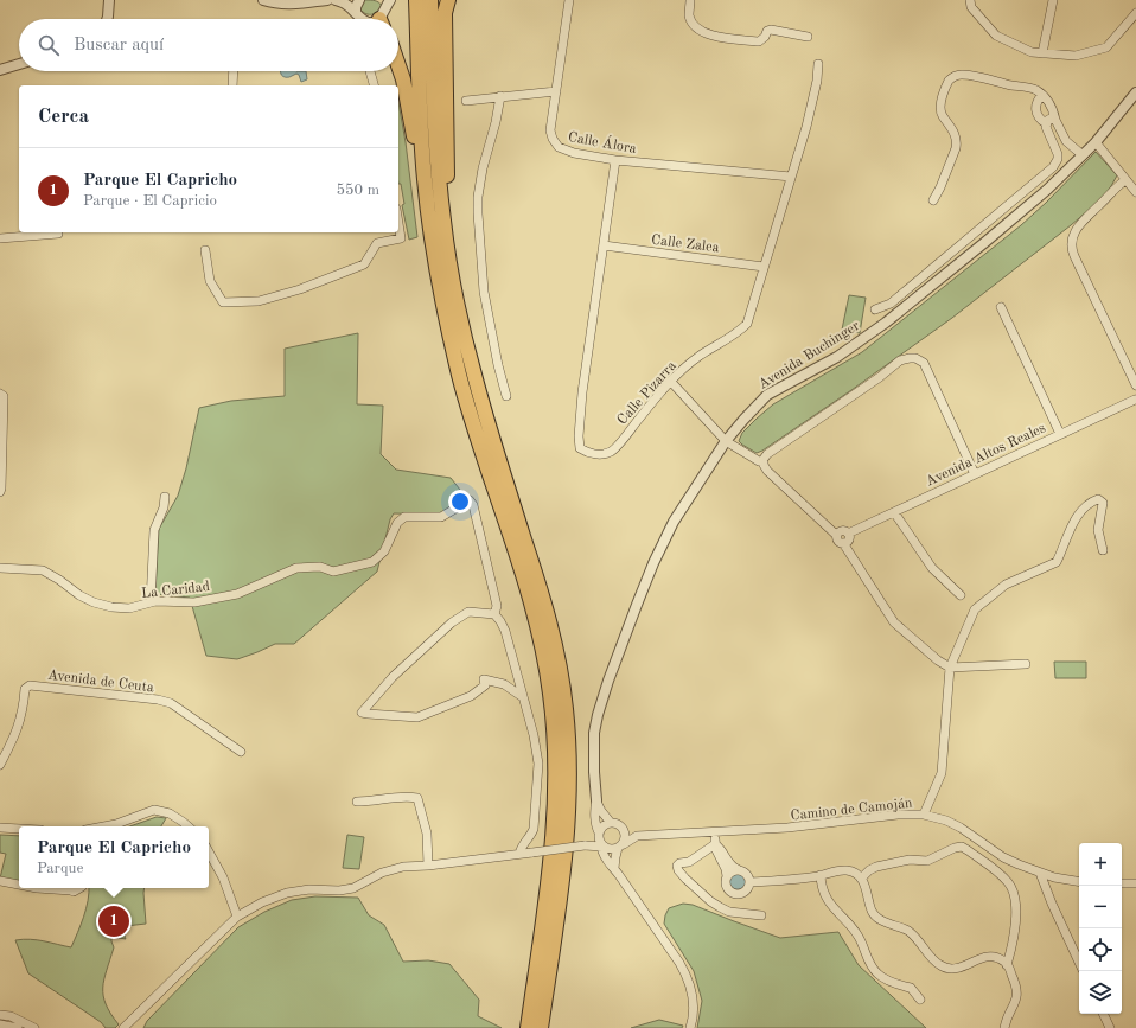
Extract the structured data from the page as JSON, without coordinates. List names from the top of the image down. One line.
{"streets":{"street":["Calle Álora","Calle Zalea","Avenida Buchinger","Calle Pizarra","Avenida Altos Reales","La Caridad","Avenida de Ceuta","Camino de Camoján"]},"crossings":[["Calle Álora","Calle Pizarra"],["Calle Zalea","Calle Pizarra"],["Avenida Buchinger","Camino de Camoján"]],"page":{"search":"Buscar aquí","heading":"Cerca","list":[{"mark":"1","name":"Parque El Capricho","note":"Parque · El Capricio","value":"550 m"}],"popup":["Parque El Capricho","Parque"],"map_buttons":["+","−"],"pins":"1"}}
